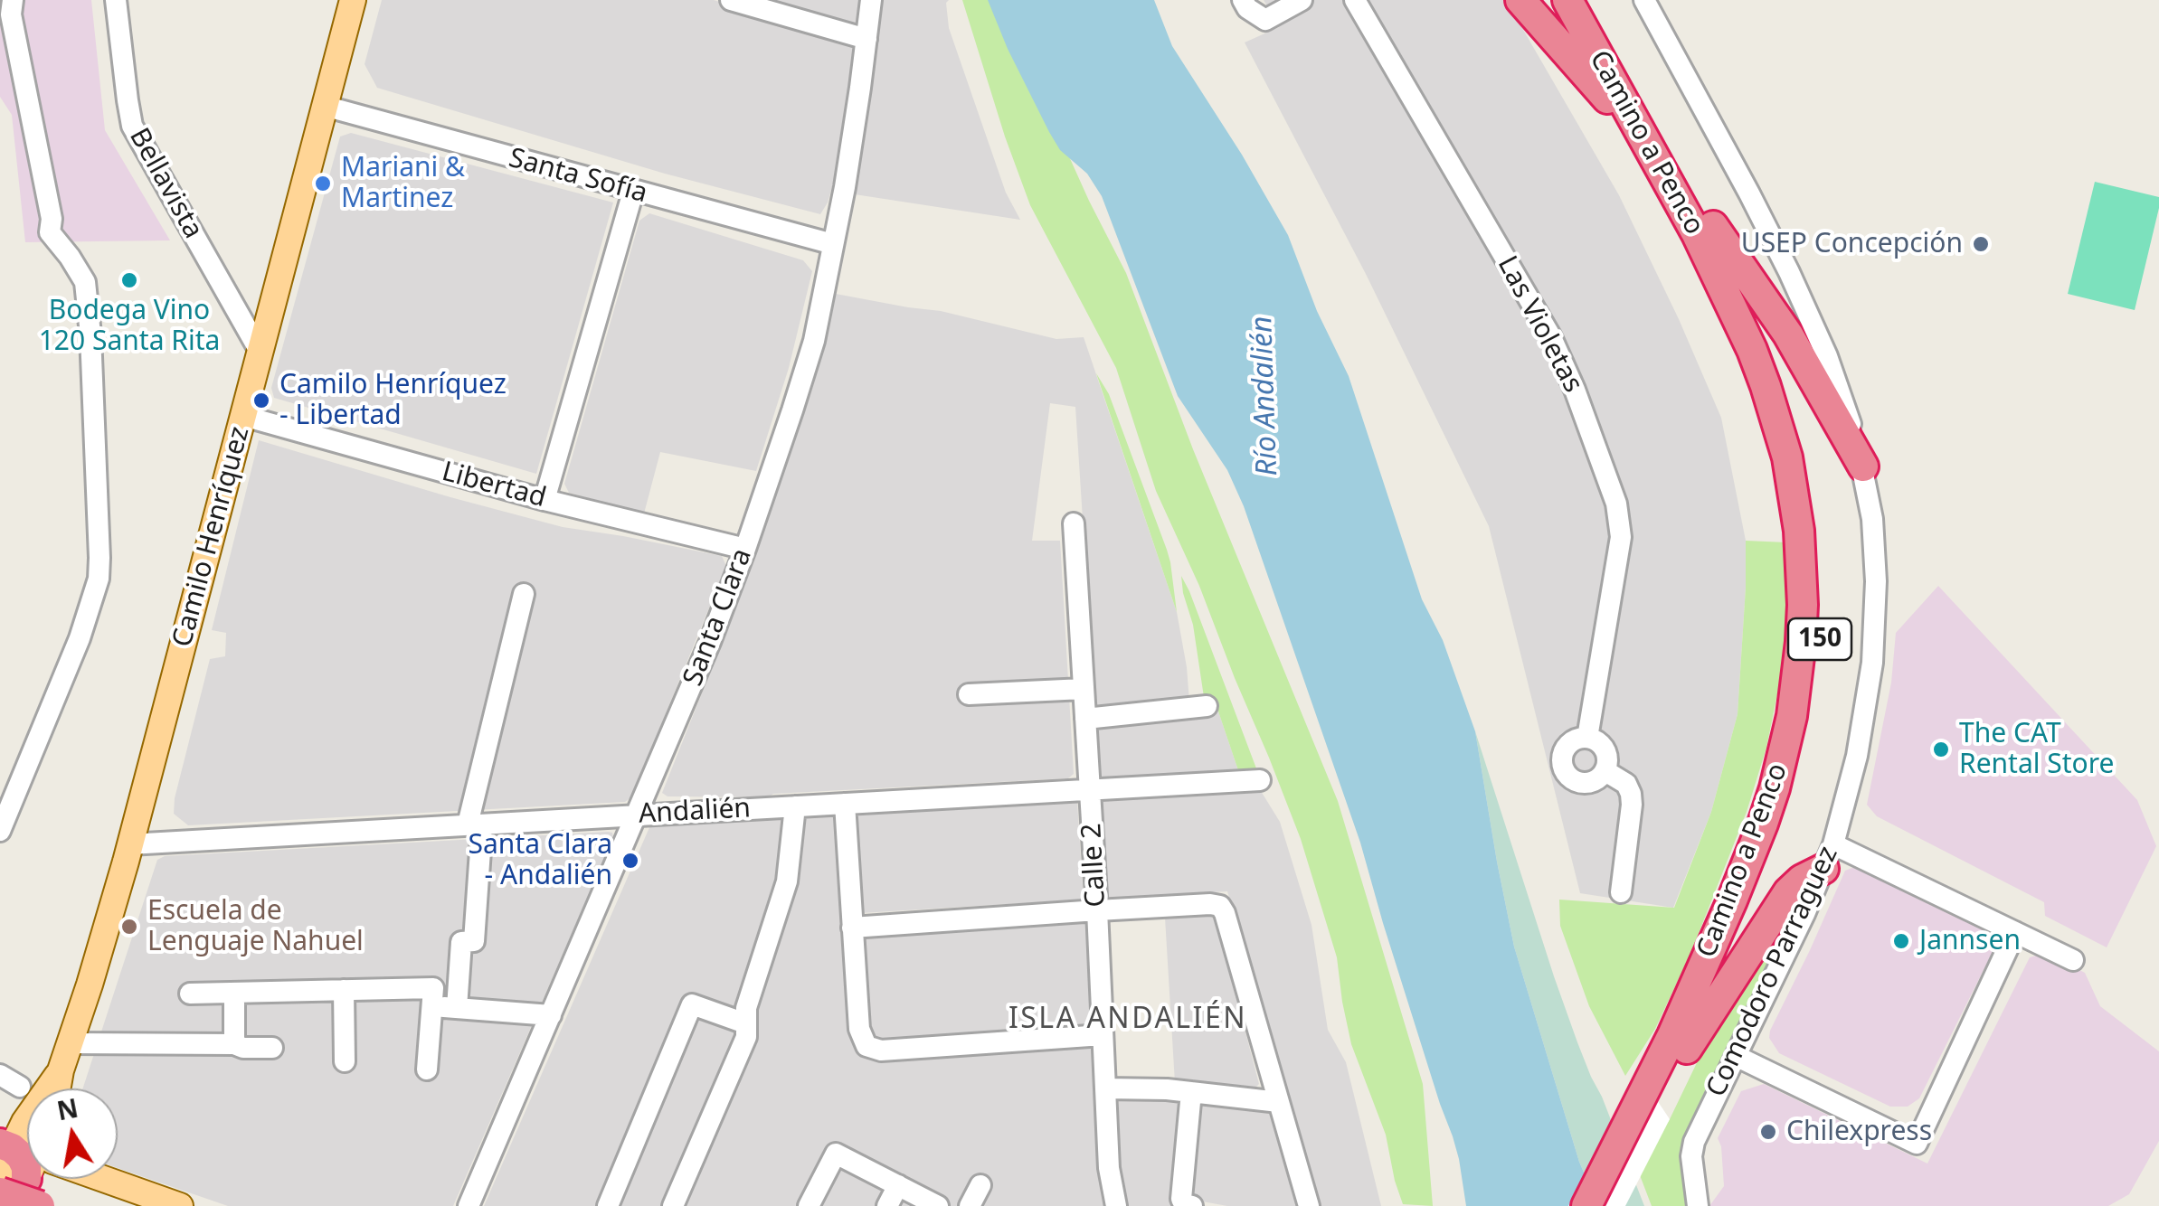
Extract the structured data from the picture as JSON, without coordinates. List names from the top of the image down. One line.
{"streets":{"highway":["Camino a Penco","150"],"main road":["Camilo Henríquez"],"street":["Santa Sofía","Bellavista","Las Violetas","Libertad","Santa Clara","Andalién","Calle 2","Comodoro Parraguez"]},"crossings":[["Santa Sofía","Camilo Henríquez"],["Santa Sofía","Santa Clara"],["Bellavista","Camilo Henríquez"],["Libertad","Camilo Henríquez"],["Libertad","Santa Clara"],["Camilo Henríquez","Andalién"],["Santa Clara","Andalién"],["Andalién","Calle 2"]],"districts":["ISLA ANDALIÉN"],"water":["Río Andalién"],"places":["Mariani & Martinez","USEP Concepción","Bodega Vino 120 Santa Rita","Camilo Henríquez - Libertad","The CAT Rental Store","Santa Clara - Andalién","Escuela de Lenguaje Nahuel","Jannsen","Chilexpress"],"north":"top"}
